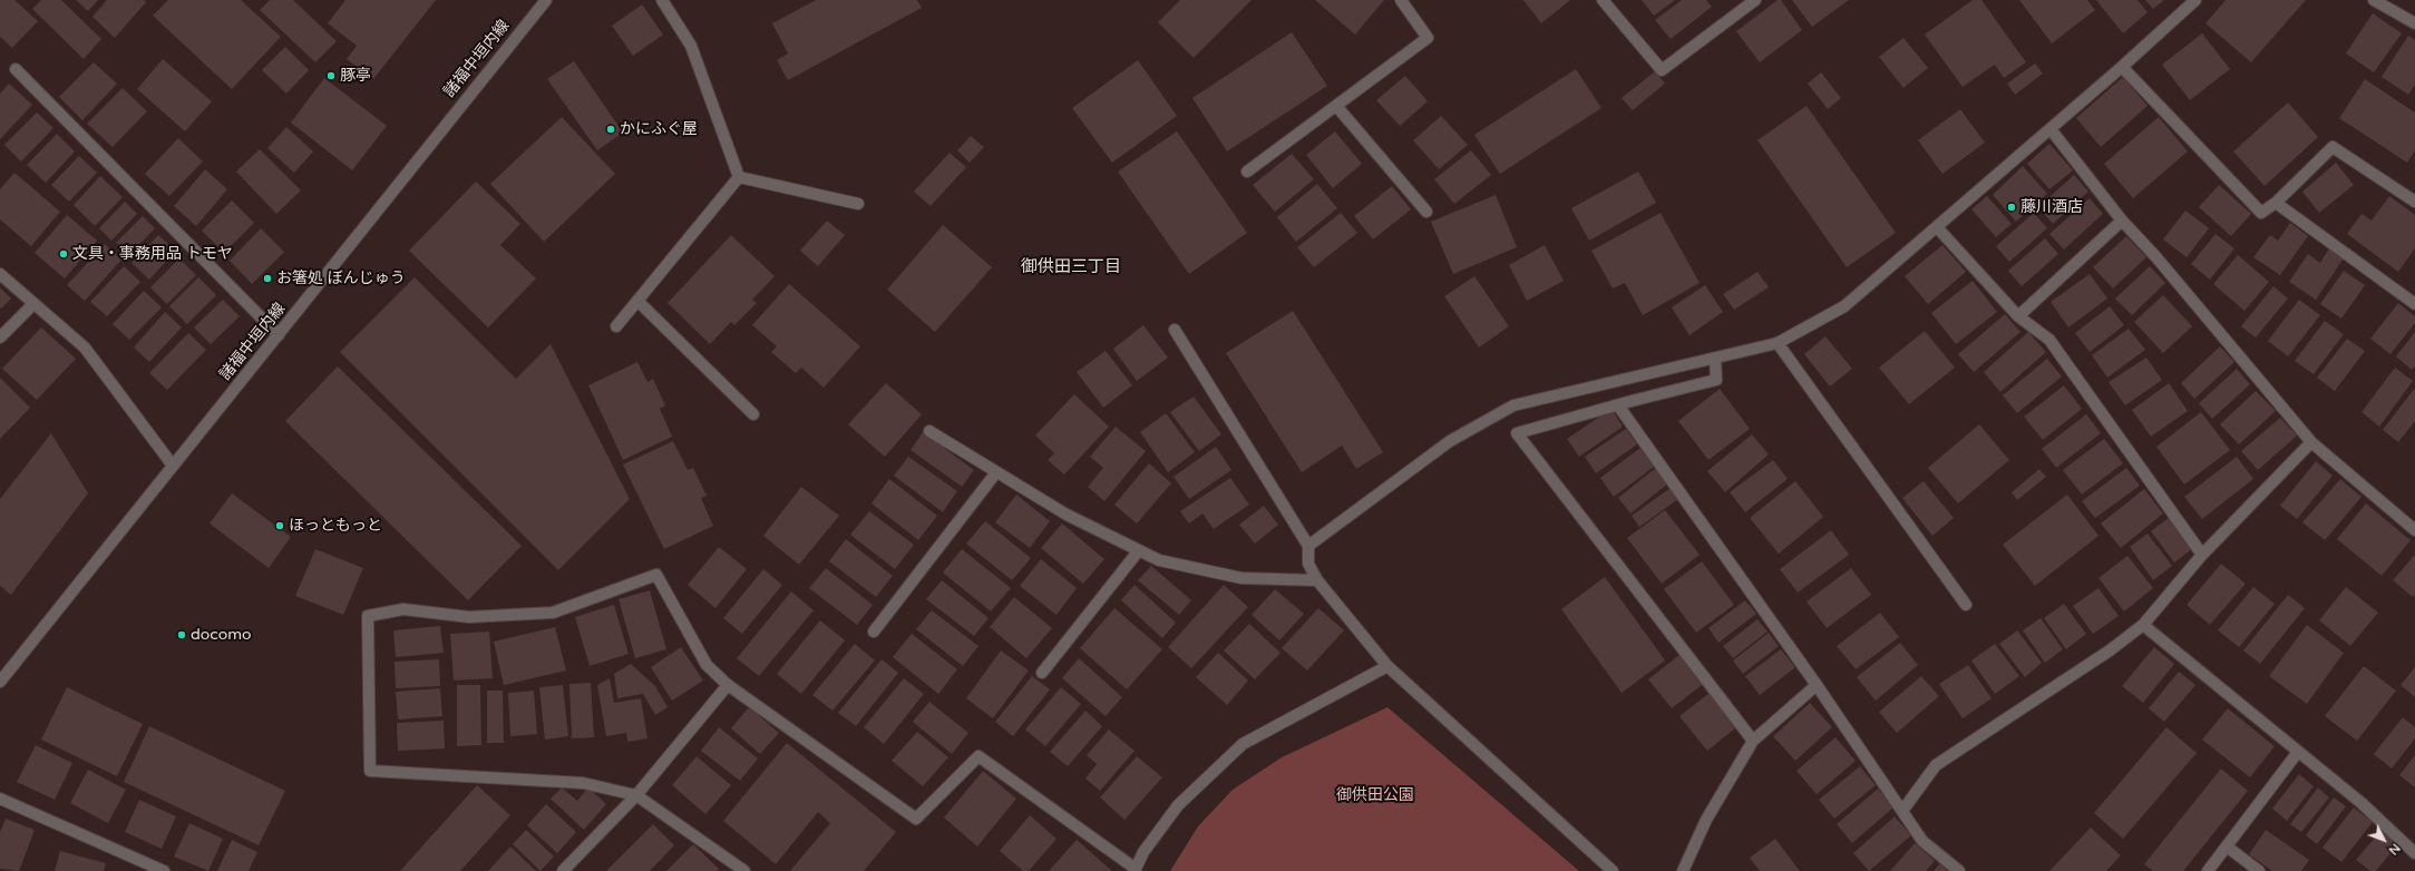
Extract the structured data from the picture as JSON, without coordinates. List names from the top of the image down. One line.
{"streets":{"street":["諸福中垣内線"]},"districts":["御供田三丁目"],"parks":["御供田公園"],"places":["豚亭","かにふぐ屋","藤川酒店","文具・事務用品 トモヤ","お箸処 ぼんじゅう","ほっともっと","docomo"],"north":"bottom right"}
